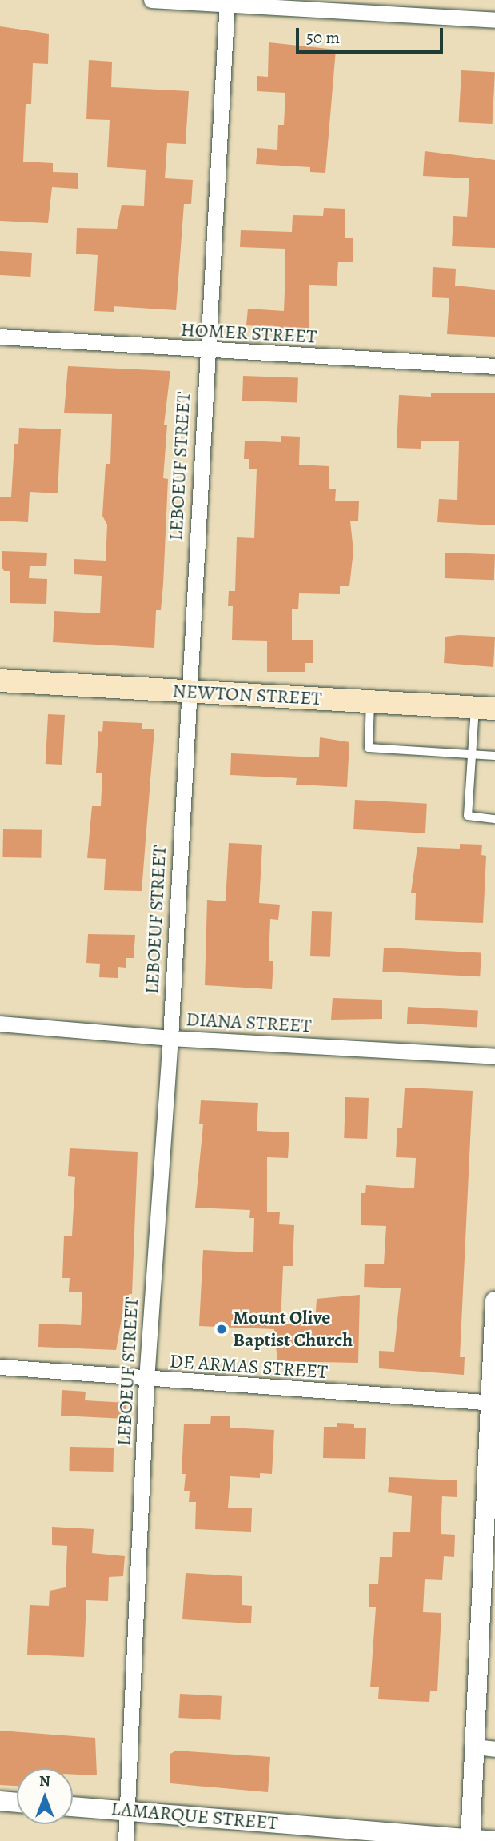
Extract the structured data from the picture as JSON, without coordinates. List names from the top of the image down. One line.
{"streets":{"main road":["NEWTON STREET"],"street":["HOMER STREET","LEBOEUF STREET","DIANA STREET","DE ARMAS STREET","LAMARQUE STREET"]},"crossings":[["HOMER STREET","LEBOEUF STREET"],["LEBOEUF STREET","NEWTON STREET"],["LEBOEUF STREET","DIANA STREET"],["LEBOEUF STREET","DE ARMAS STREET"],["LEBOEUF STREET","LAMARQUE STREET"]],"places":["Mount Olive Baptist Church"],"scale_bar":"50 m","north":"top"}
